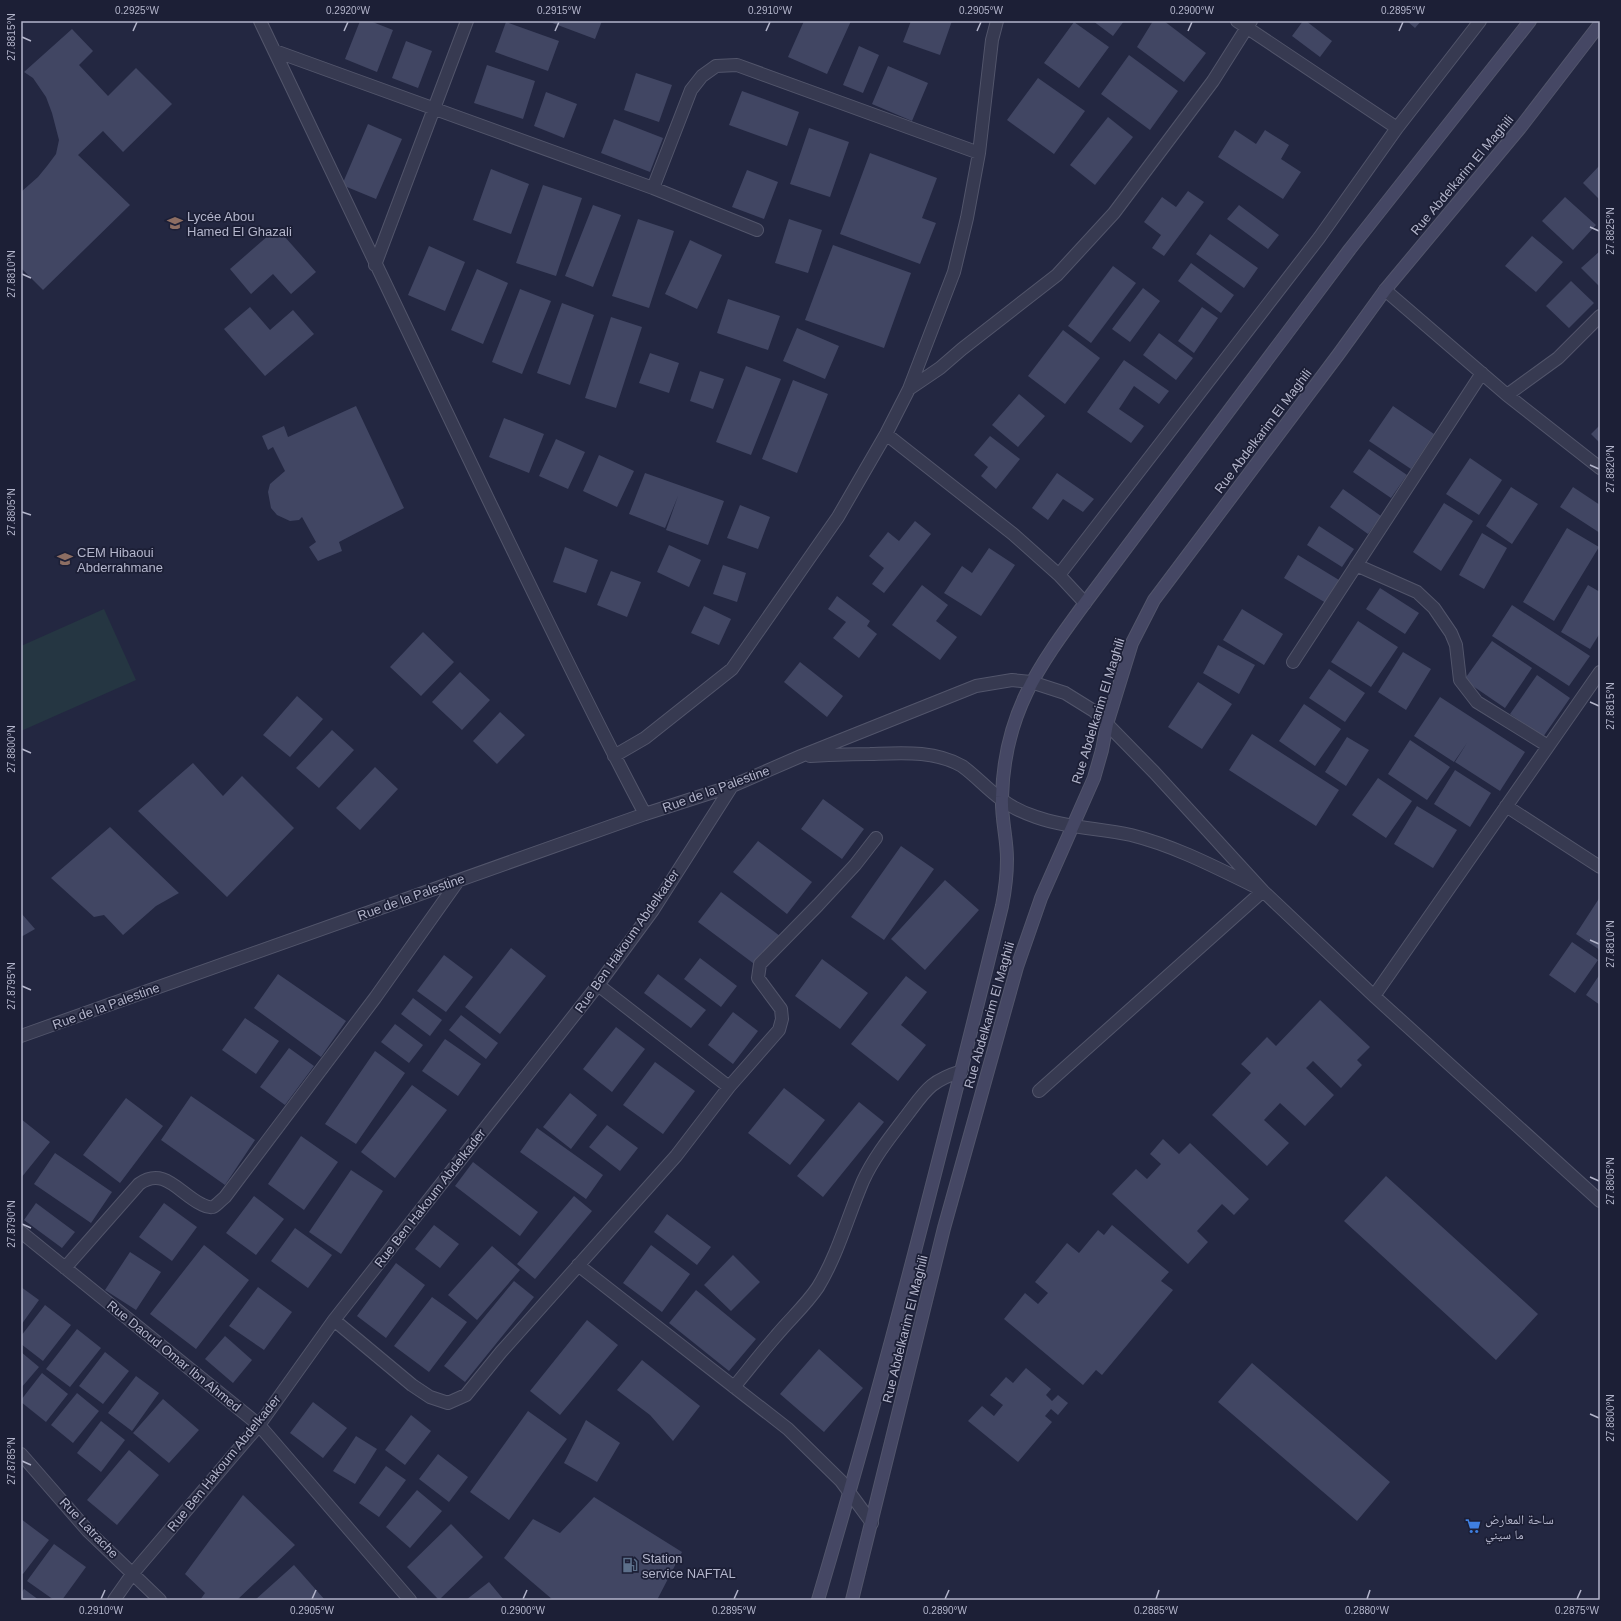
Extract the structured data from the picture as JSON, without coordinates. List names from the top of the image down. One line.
{"streets":{"street":["Rue Abdelkarim El Maghili","Rue de la Palestine","Rue Ben Hakoum Abdelkader","Rue Daoud Omar Ibn Ahmed","Rue Latrache"]},"crossings":[["Rue Abdelkarim El Maghili","Rue de la Palestine"],["Rue de la Palestine","Rue Ben Hakoum Abdelkader"],["Rue Ben Hakoum Abdelkader","Rue Daoud Omar Ibn Ahmed"],["Rue Ben Hakoum Abdelkader","Rue Latrache"]],"places":{"school or university":["Lycée Abou Hamed El Ghazali","CEM Hibaoui Abderrahmane"],"supermarket":["ساحة المعارض ما سيني"],"fuel station":["Station service NAFTAL"]},"coordinates":["0.2925°W","0.2920°W","0.2915°W","0.2910°W","0.2905°W","0.2900°W","0.2895°W","27.8815°N","27.8825°N","27.8810°N","27.8820°N","27.8805°N","27.8800°N","27.8795°N","27.8790°N","27.8785°N","0.2890°W","0.2885°W","0.2880°W","0.2875°W"]}
